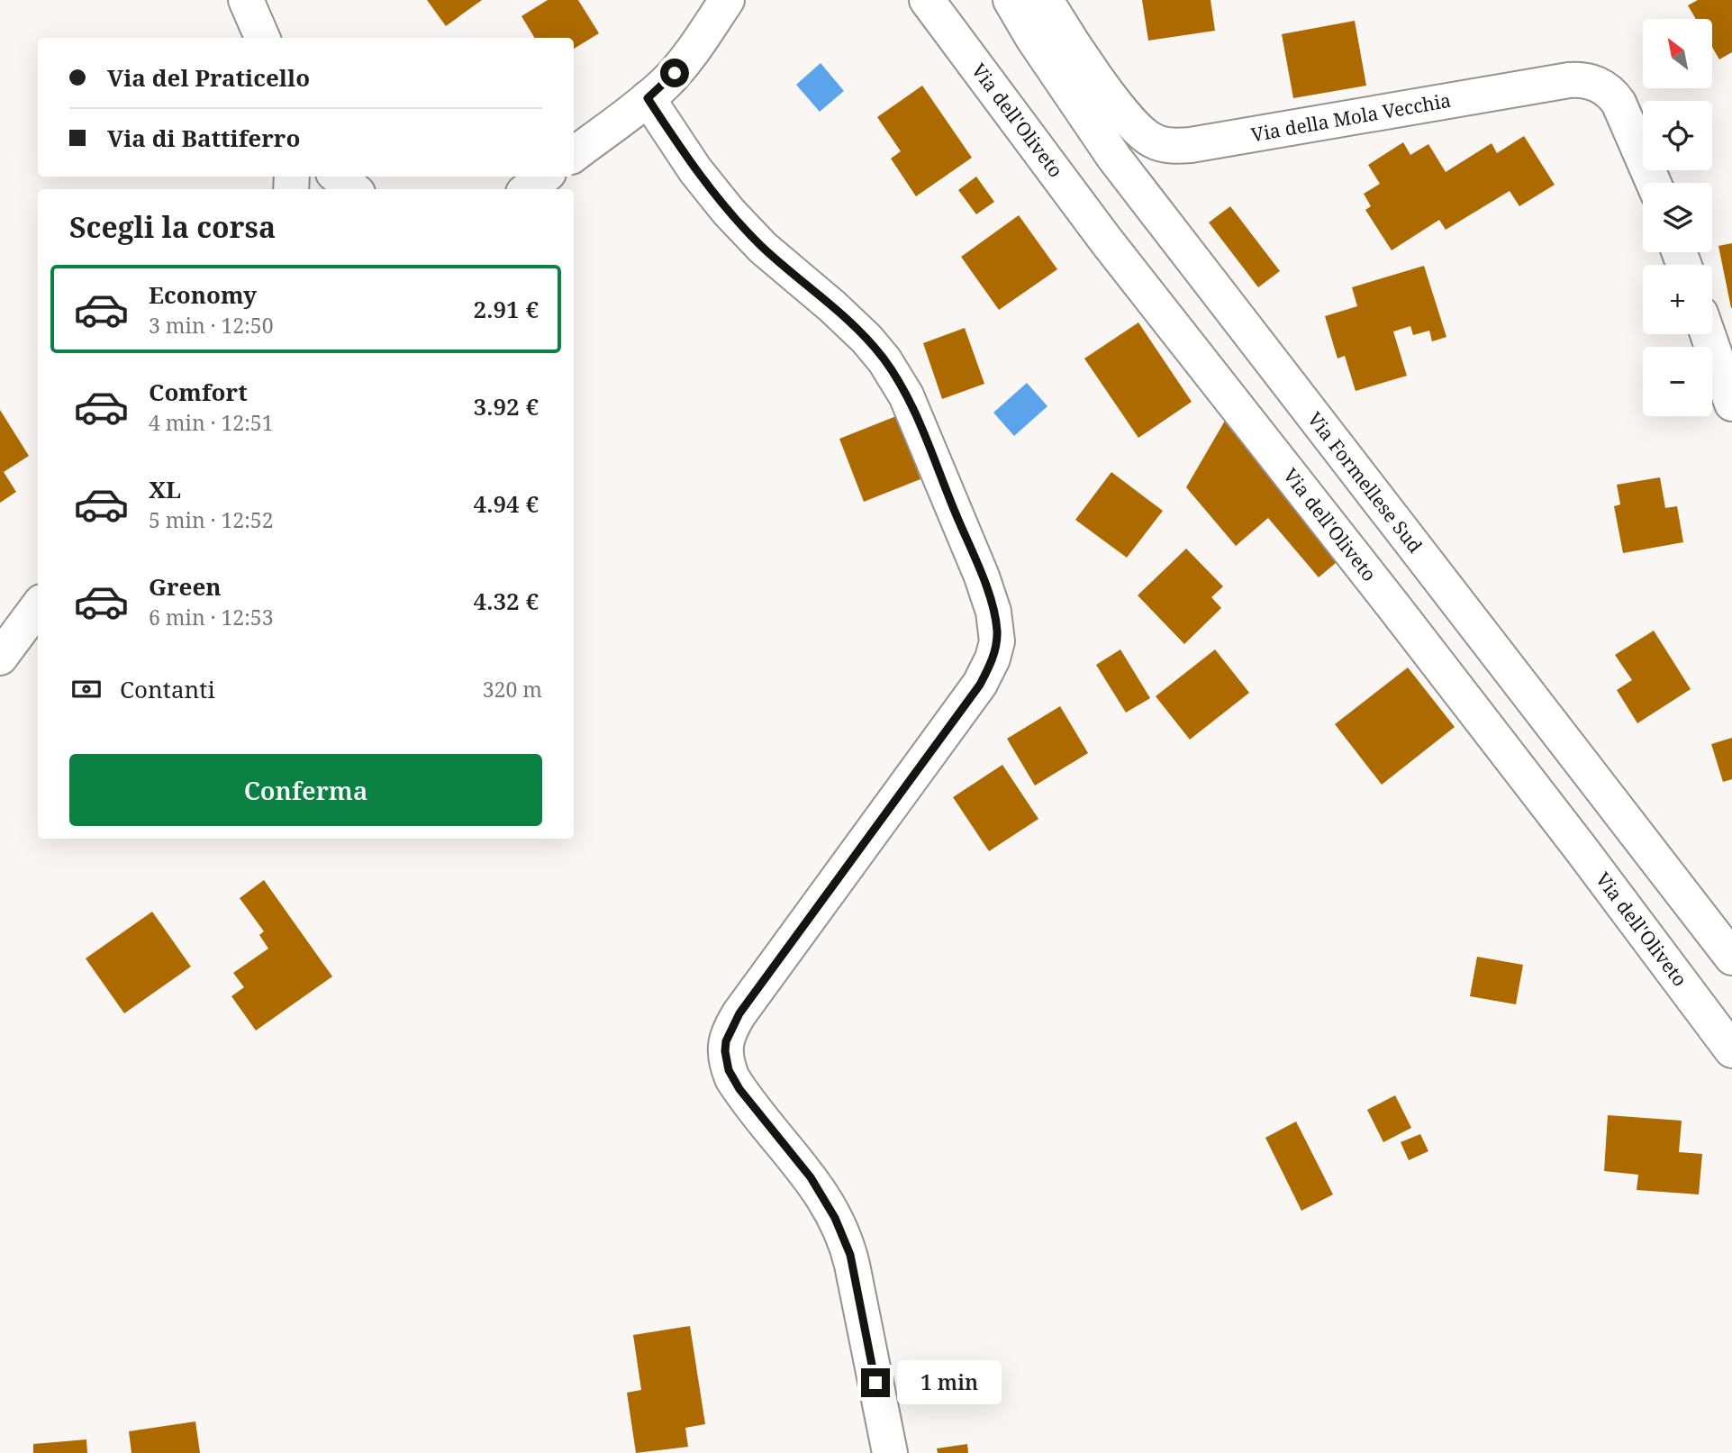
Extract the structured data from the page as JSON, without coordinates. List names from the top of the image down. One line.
{"streets":{"street":["Via della Mola Vecchia","Via dell'Oliveto","Via Formellese Sud"]},"north":"top left","page":{"map_buttons":["+","−"],"banner":["Via del Praticello","Via di Battiferro"],"heading":"Scegli la corsa","list":[{"name":"Economy","note":"3 min · 12:50","value":"2.91 €"},{"name":"Comfort","note":"4 min · 12:51","value":"3.92 €"},{"name":"XL","note":"5 min · 12:52","value":"4.94 €"},{"name":"Green","note":"6 min · 12:53","value":"4.32 €"}],"pay":["Contanti","320 m"],"buttons":"Conferma","bubble":"1 min"}}
